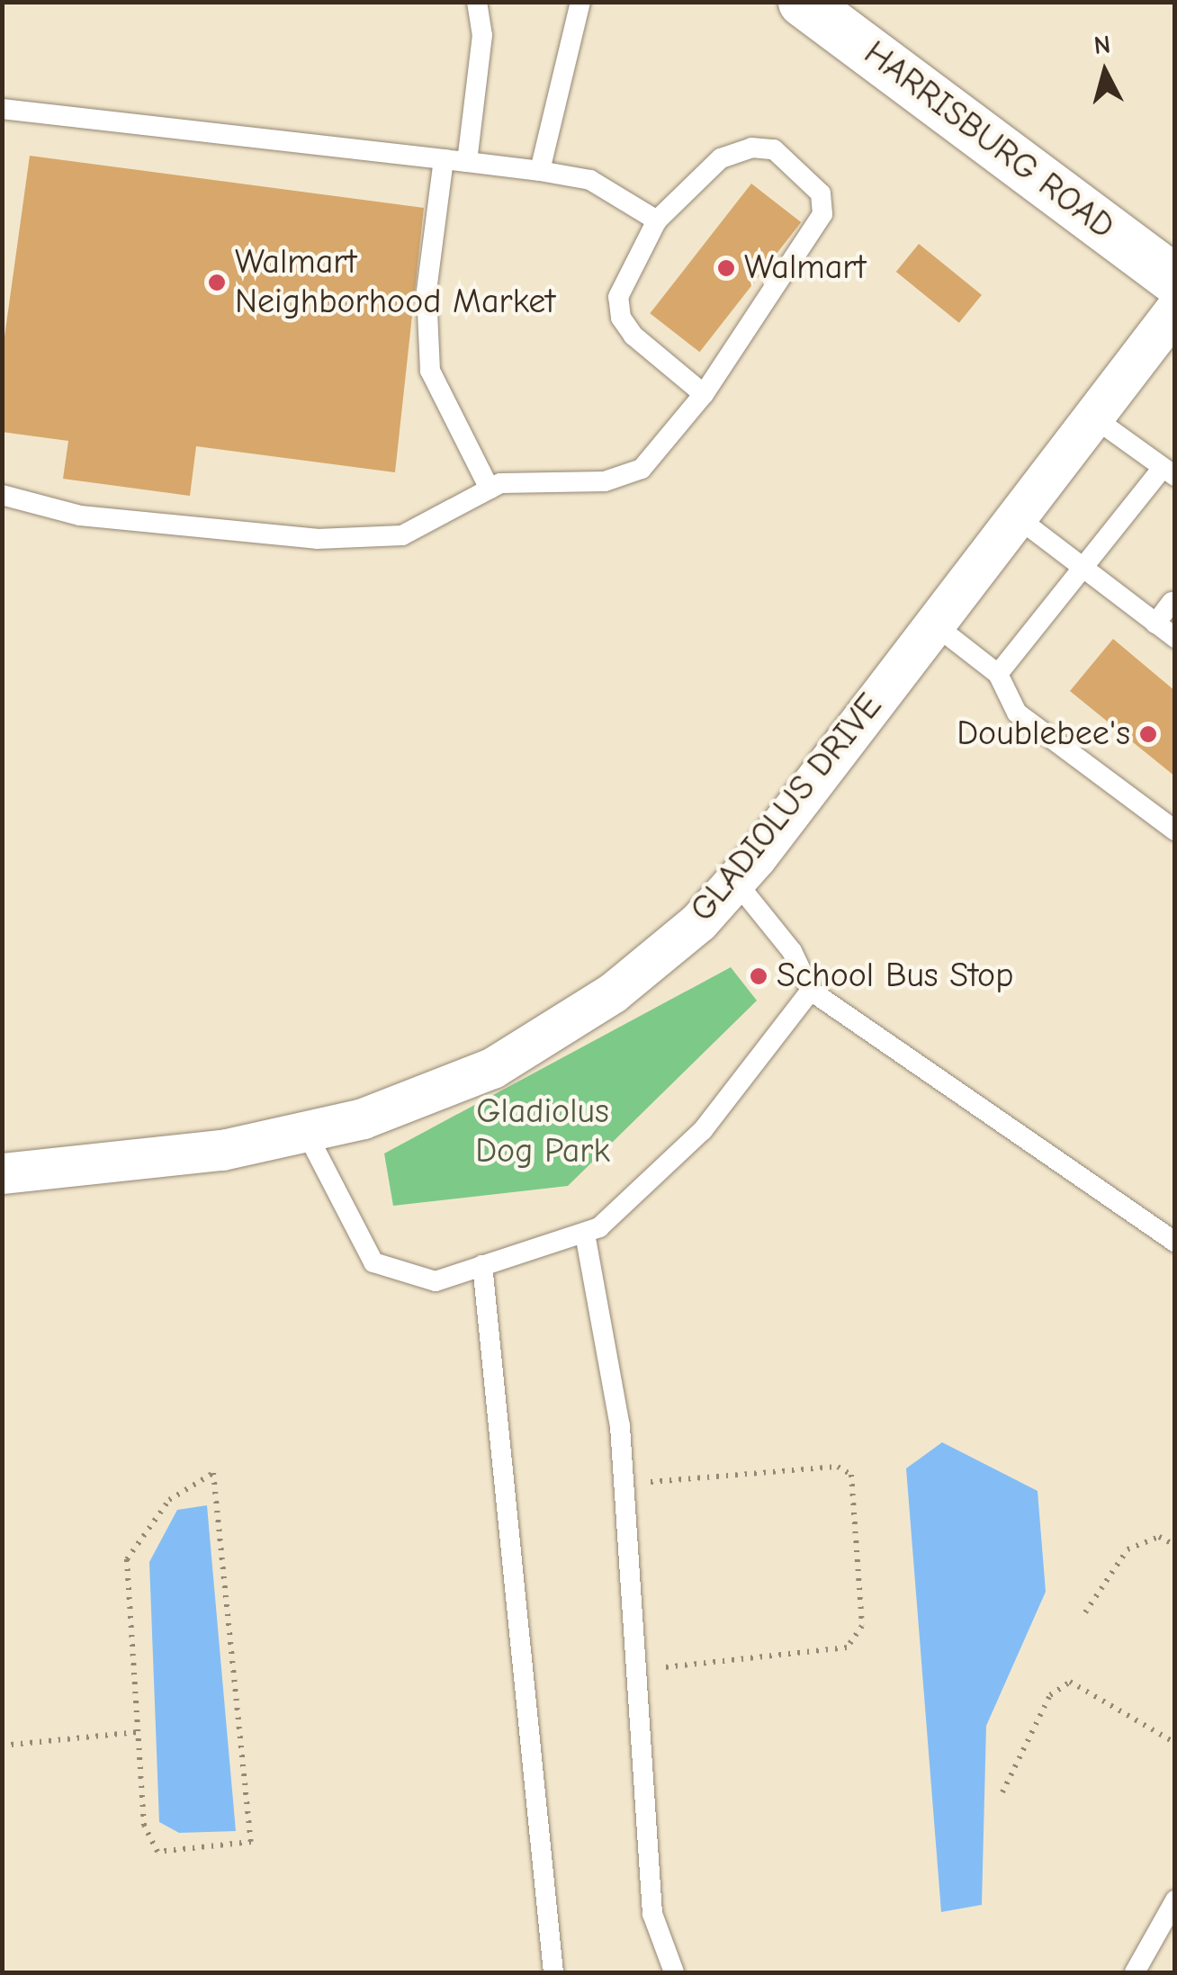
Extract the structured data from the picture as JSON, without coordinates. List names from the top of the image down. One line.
{"streets":{"main road":["HARRISBURG ROAD"],"street":["GLADIOLUS DRIVE"]},"parks":["Gladiolus Dog Park"],"places":["Walmart","Walmart Neighborhood Market","Doublebee's","School Bus Stop"],"north":"top"}
